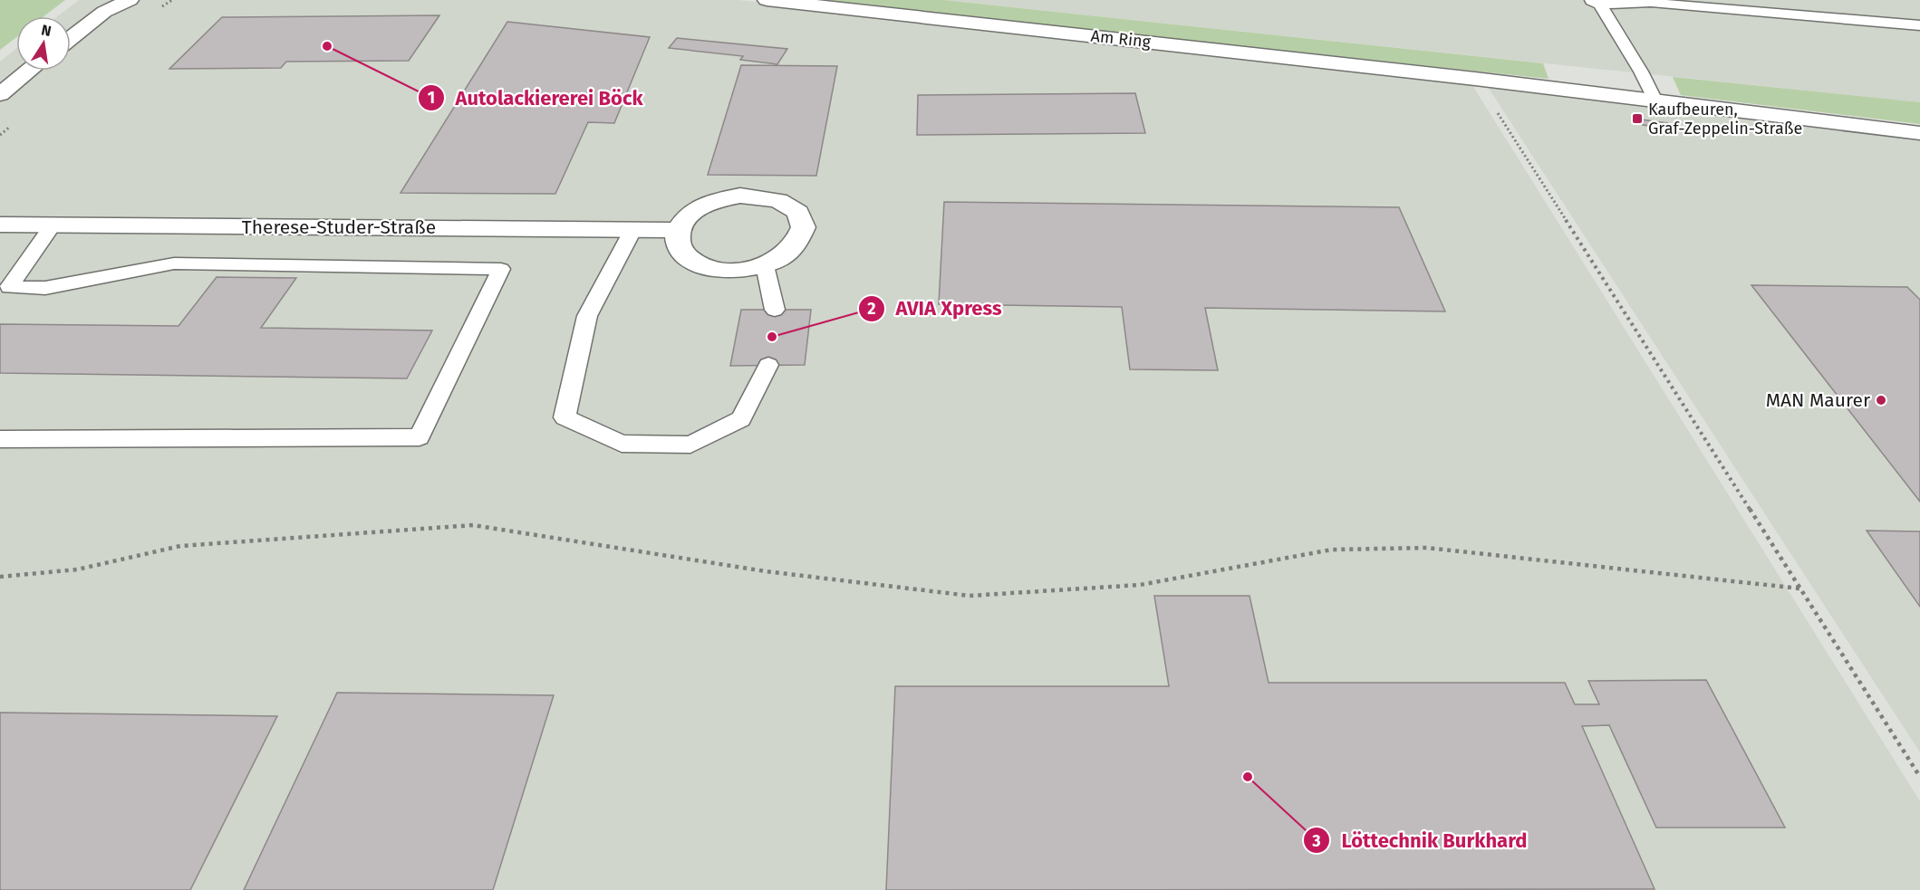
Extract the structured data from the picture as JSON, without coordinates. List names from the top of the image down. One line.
{"streets":{"street":["Am Ring","Therese-Studer-Straße"]},"places":{"other":["Autolackiererei Böck","AVIA Xpress","MAN Maurer","Löttechnik Burkhard"],"transit":["Kaufbeuren, Graf-Zeppelin-Straße"]},"north":"top"}
